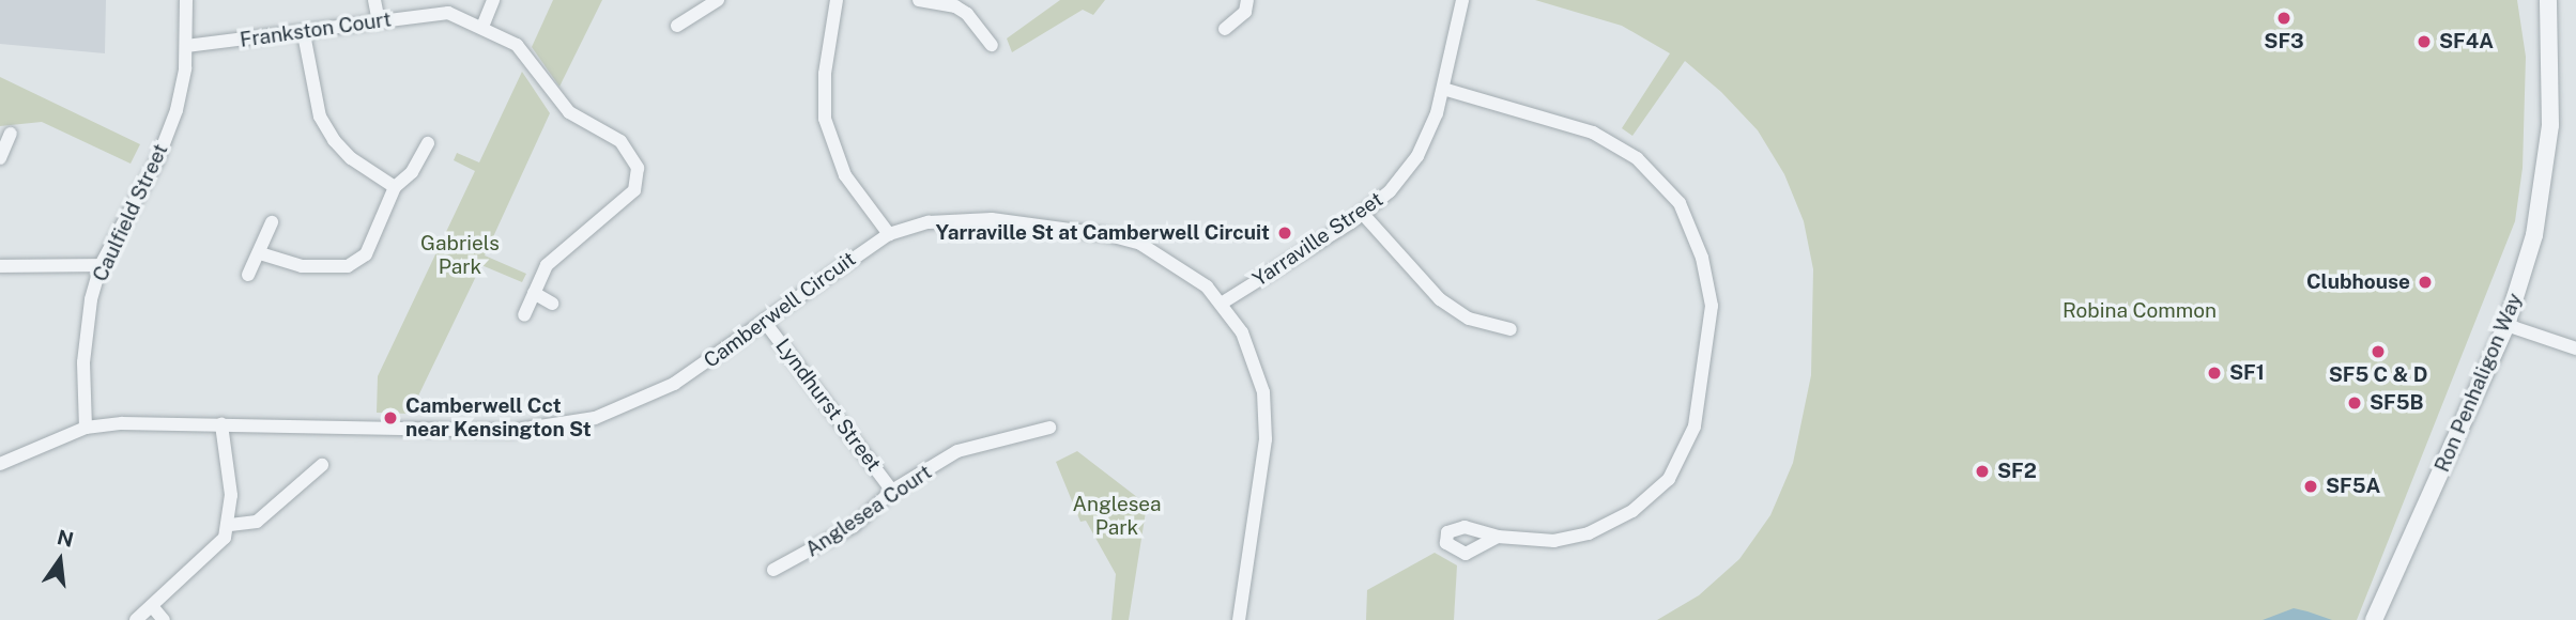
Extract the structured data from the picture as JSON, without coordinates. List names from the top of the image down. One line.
{"streets":{"street":["Frankston Court","Caulfield Street","Yarraville Street","Camberwell Circuit","Ron Penhaligon Way","Lyndhurst Street","Anglesea Court"]},"crossings":[["Frankston Court","Caulfield Street"],["Caulfield Street","Camberwell Circuit"],["Yarraville Street","Camberwell Circuit"],["Camberwell Circuit","Lyndhurst Street"],["Lyndhurst Street","Anglesea Court"]],"parks":["Gabriels Park","Robina Common","Anglesea Park"],"places":["SF3","SF4A","Yarraville St at Camberwell Circuit","Clubhouse","SF5 C & D","SF1","SF5B","Camberwell Cct near Kensington St","SF2","SF5A"],"north":"top"}
